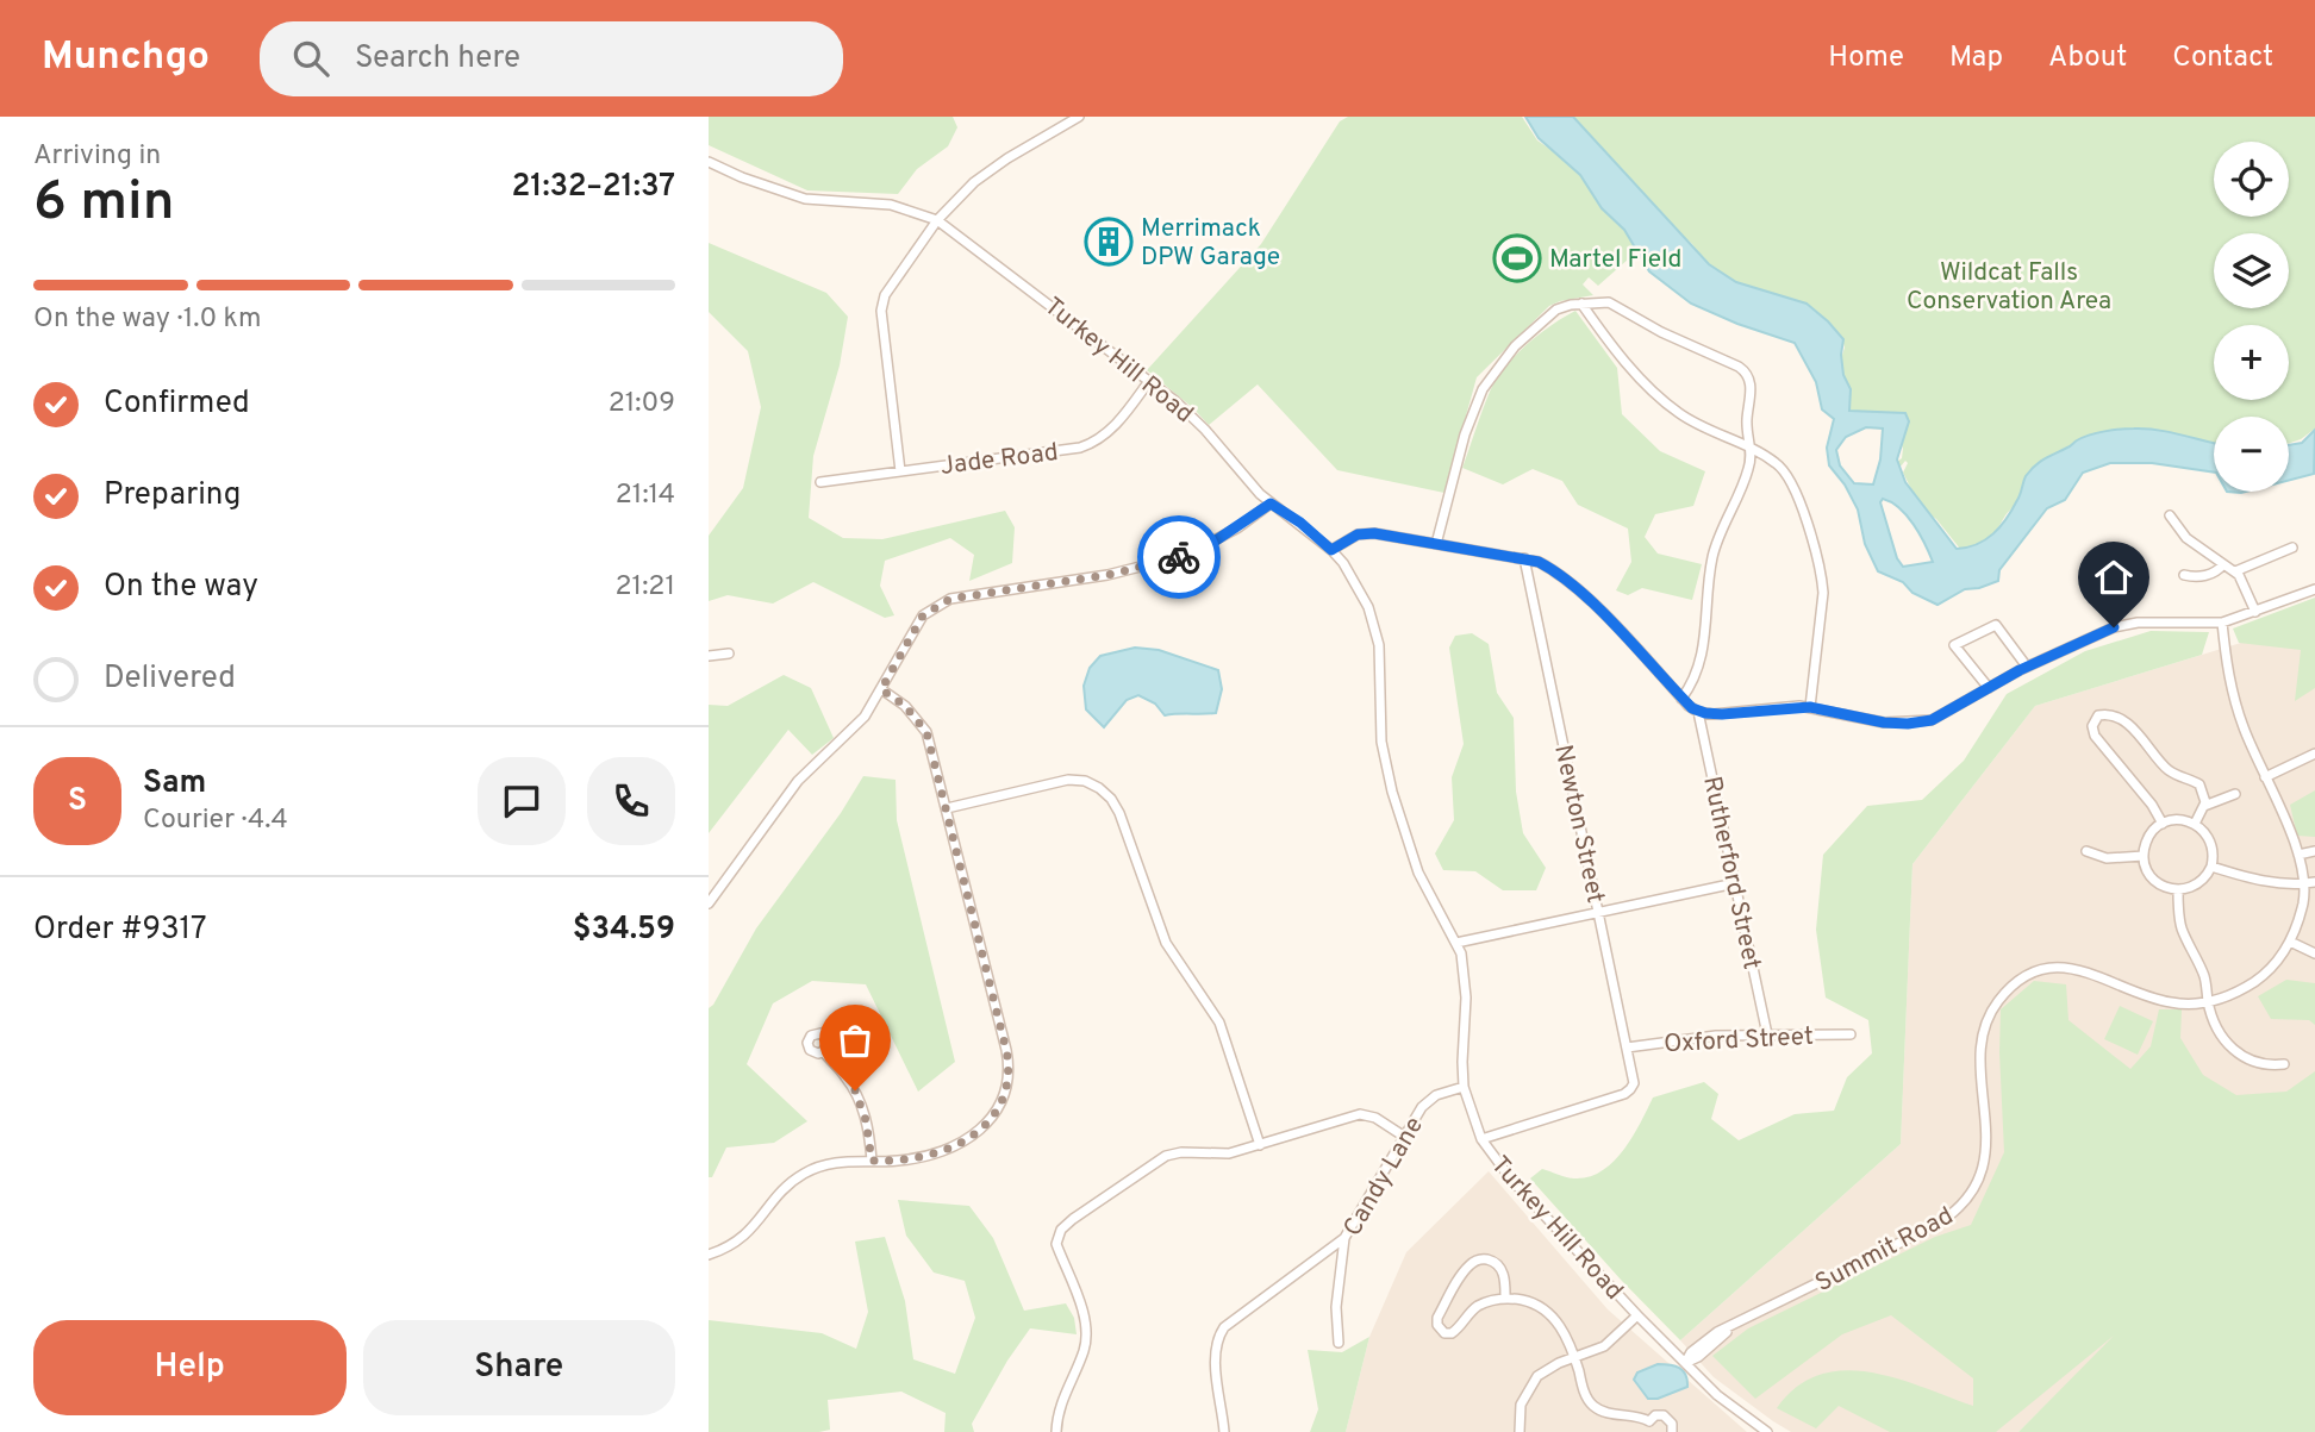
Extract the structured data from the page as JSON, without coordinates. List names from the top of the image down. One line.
{"streets":{"street":["Turkey Hill Road","Jade Road","Newton Street","Rutherford Street","Oxford Street","Candy Lane","Summit Road"]},"crossings":[["Turkey Hill Road","Jade Road"],["Turkey Hill Road","Newton Street"],["Turkey Hill Road","Candy Lane"],["Turkey Hill Road","Summit Road"],["Newton Street","Oxford Street"],["Rutherford Street","Oxford Street"]],"parks":["Wildcat Falls Conservation Area"],"places":{"building":["Merrimack DPW Garage"],"sports":["Martel Field"]},"page":{"header":"Munchgo","search":"Search here","nav":["Home","Map","About","Contact"],"heading":["6 min","Arriving in","21:32–21:37"],"panel":["Sam","Courier · 4.4","Order #9317","$34.59"],"map_buttons":["+","−"],"bar":"On the way · 1.0 km","list":[["Confirmed","21:09"],["Preparing","21:14"],["On the way","21:21"],"Delivered"],"round":"S","buttons":["Help","Share"]}}
